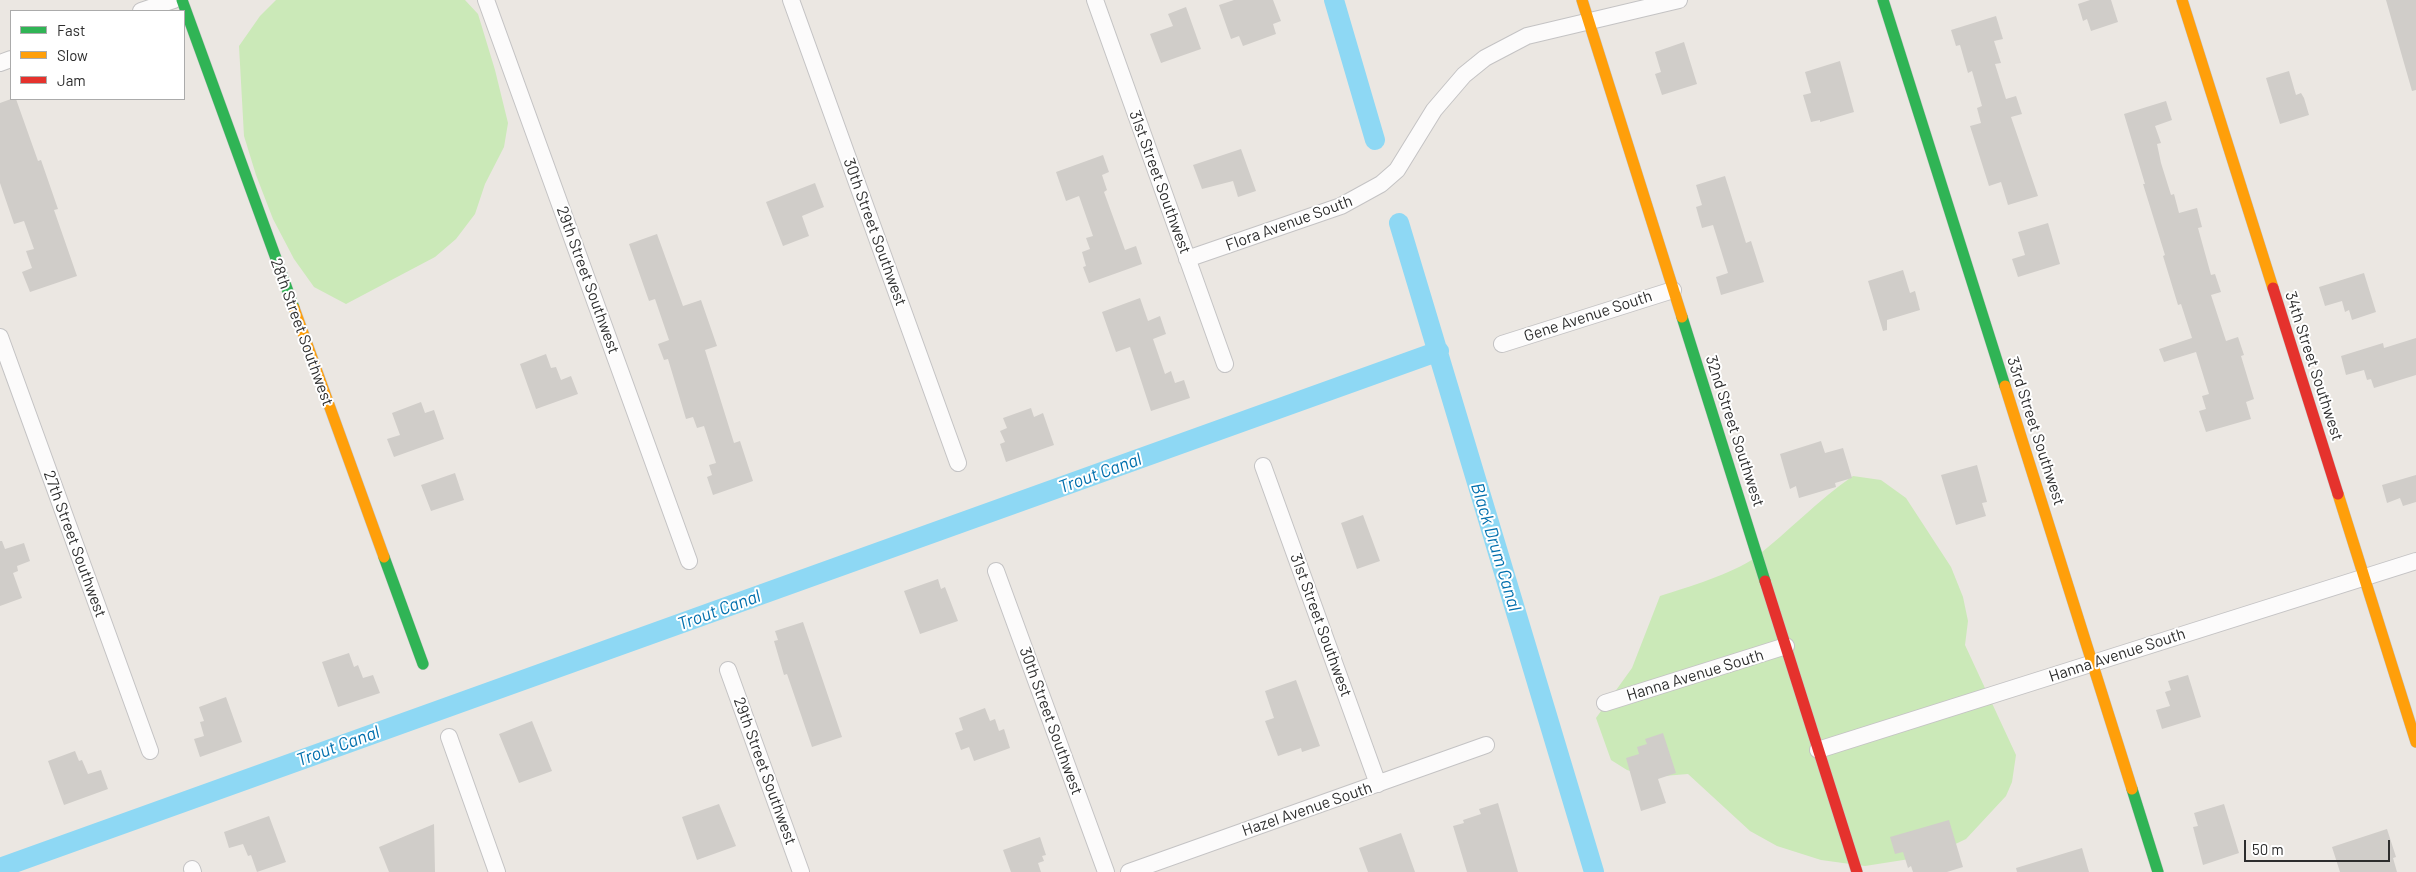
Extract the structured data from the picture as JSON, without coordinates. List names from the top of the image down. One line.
{"streets":{"street":["31st Street Southwest","Flora Avenue South","30th Street Southwest","29th Street Southwest","Gene Avenue South","28th Street Southwest","34th Street Southwest","32nd Street Southwest","33rd Street Southwest","27th Street Southwest","Hanna Avenue South","Hazel Avenue South"]},"crossings":[["31st Street Southwest","Flora Avenue South"],["31st Street Southwest","Hazel Avenue South"],["Flora Avenue South","32nd Street Southwest"],["Gene Avenue South","32nd Street Southwest"],["34th Street Southwest","Hanna Avenue South"],["32nd Street Southwest","Hanna Avenue South"],["33rd Street Southwest","Hanna Avenue South"]],"water":["Trout Canal","Black Drum Canal"],"legend":["Fast","Slow","Jam"],"scale_bar":"50 m"}
